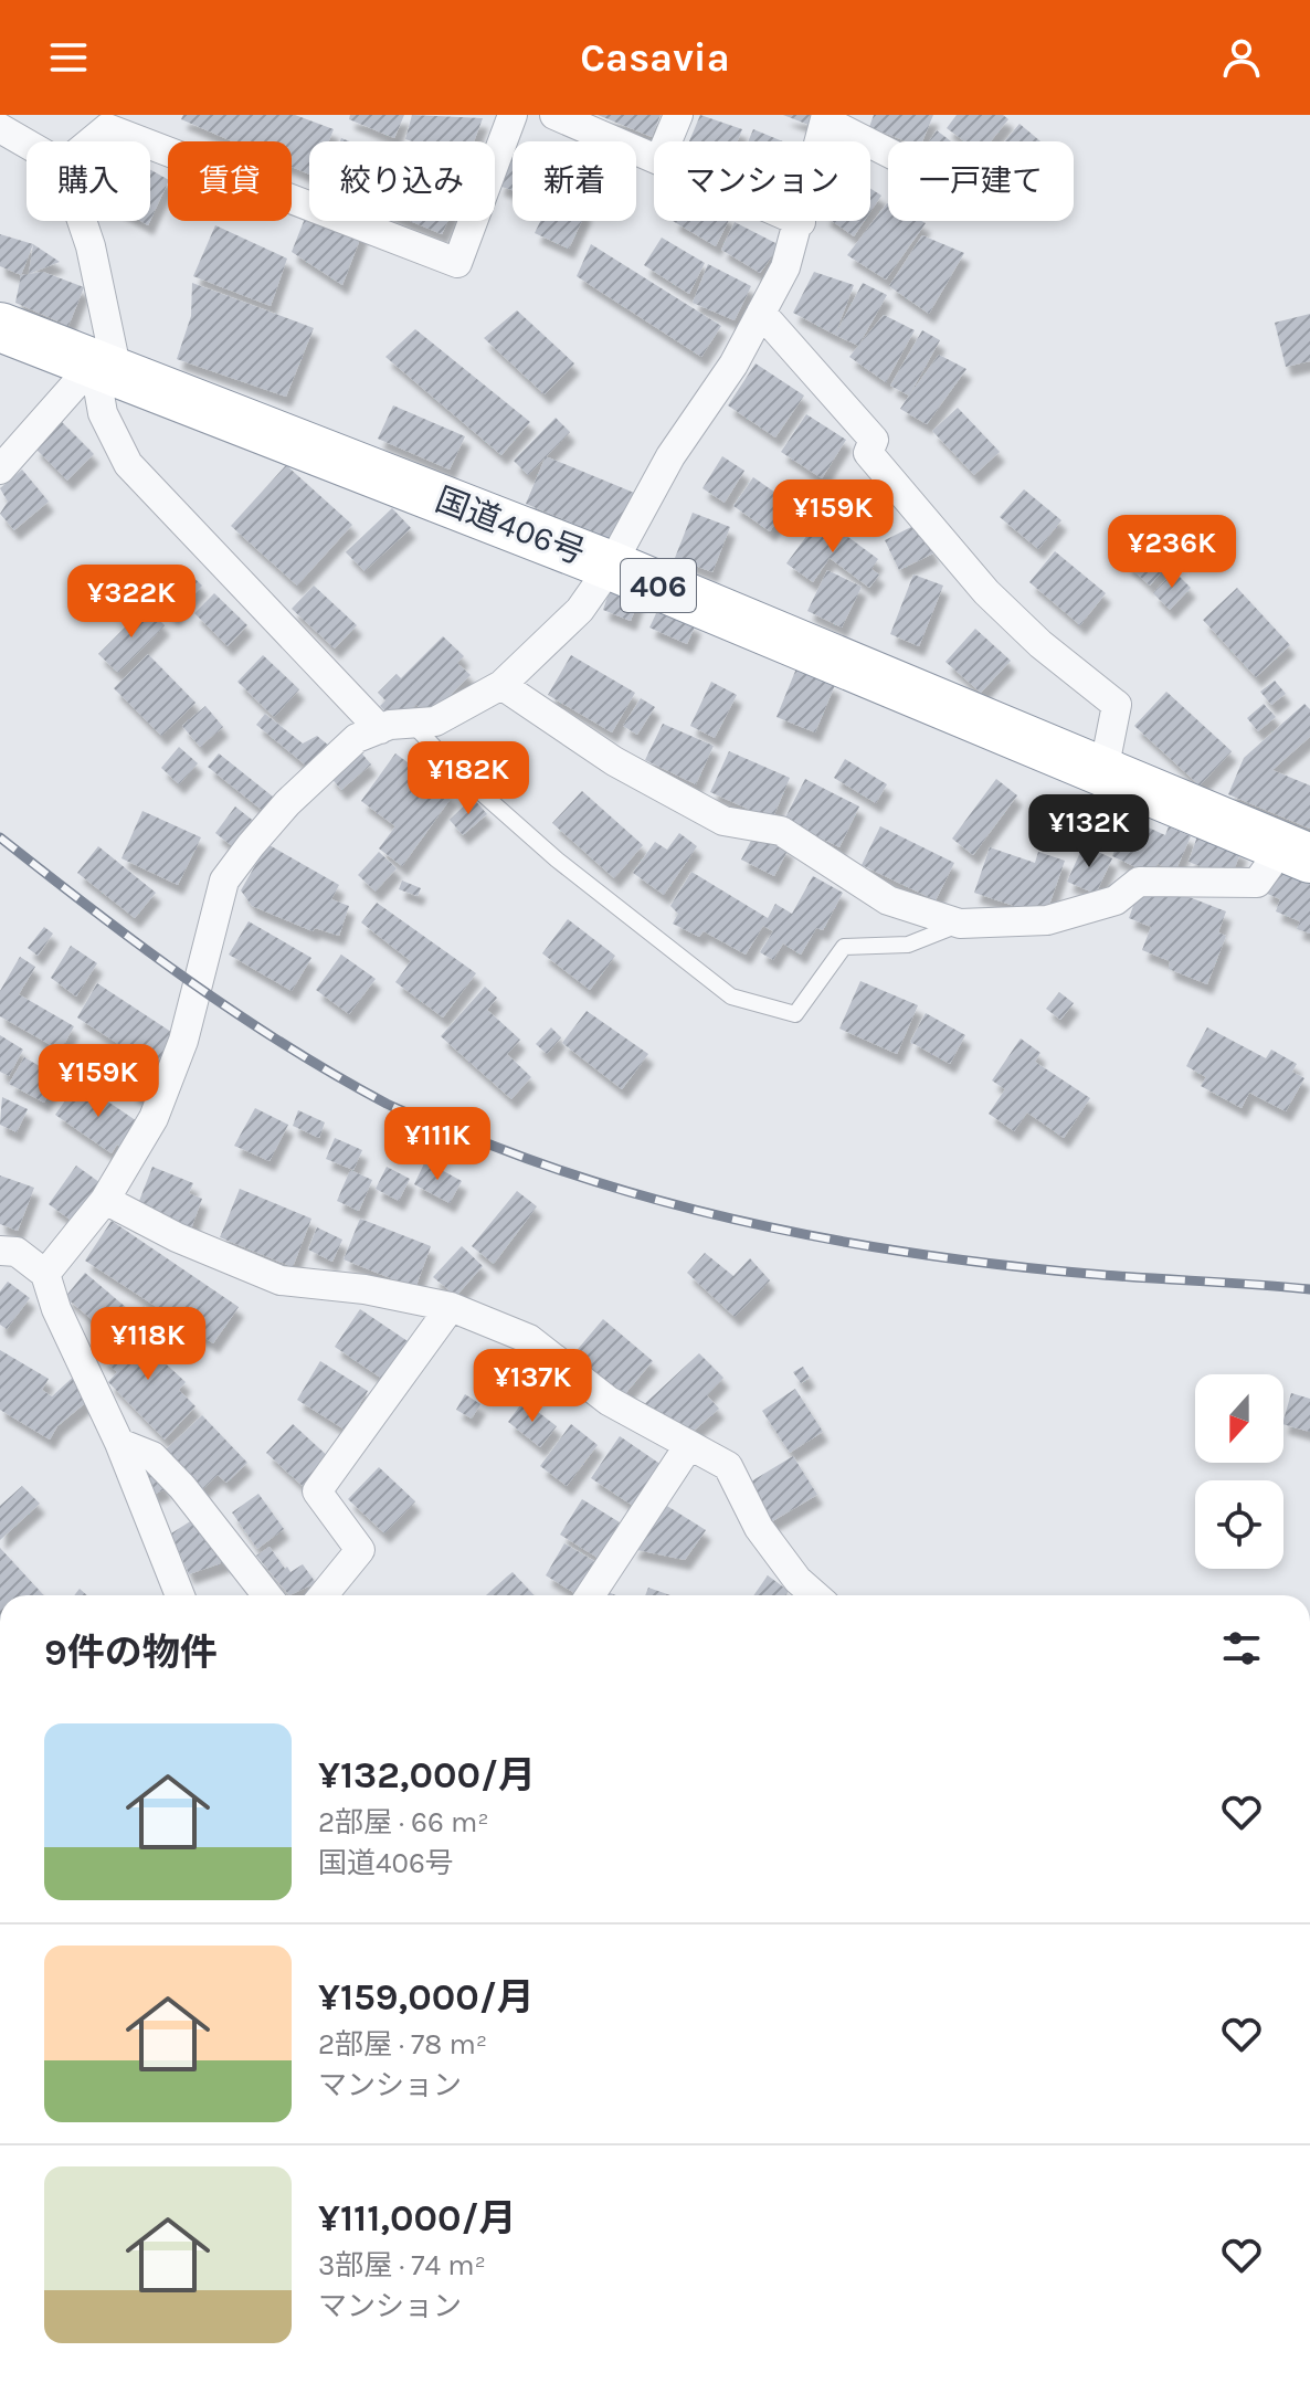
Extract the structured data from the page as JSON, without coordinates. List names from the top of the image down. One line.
{"streets":{"highway":["国道406号","406"]},"north":"bottom","page":{"header":"Casavia","chip":["購入","賃貸","絞り込み","新着","マンション","一戸建て"],"price":["¥159K","¥236K","¥322K","¥182K","¥132K","¥159K","¥111K","¥118K","¥137K"],"heading":"9件の物件","list":[{"name":"¥132,000/月","note":"2部屋 · 66 m² · 国道406号"},{"name":"¥159,000/月","note":"2部屋 · 78 m² · マンション"},{"name":"¥111,000/月","note":"3部屋 · 74 m² · マンション"}]}}
